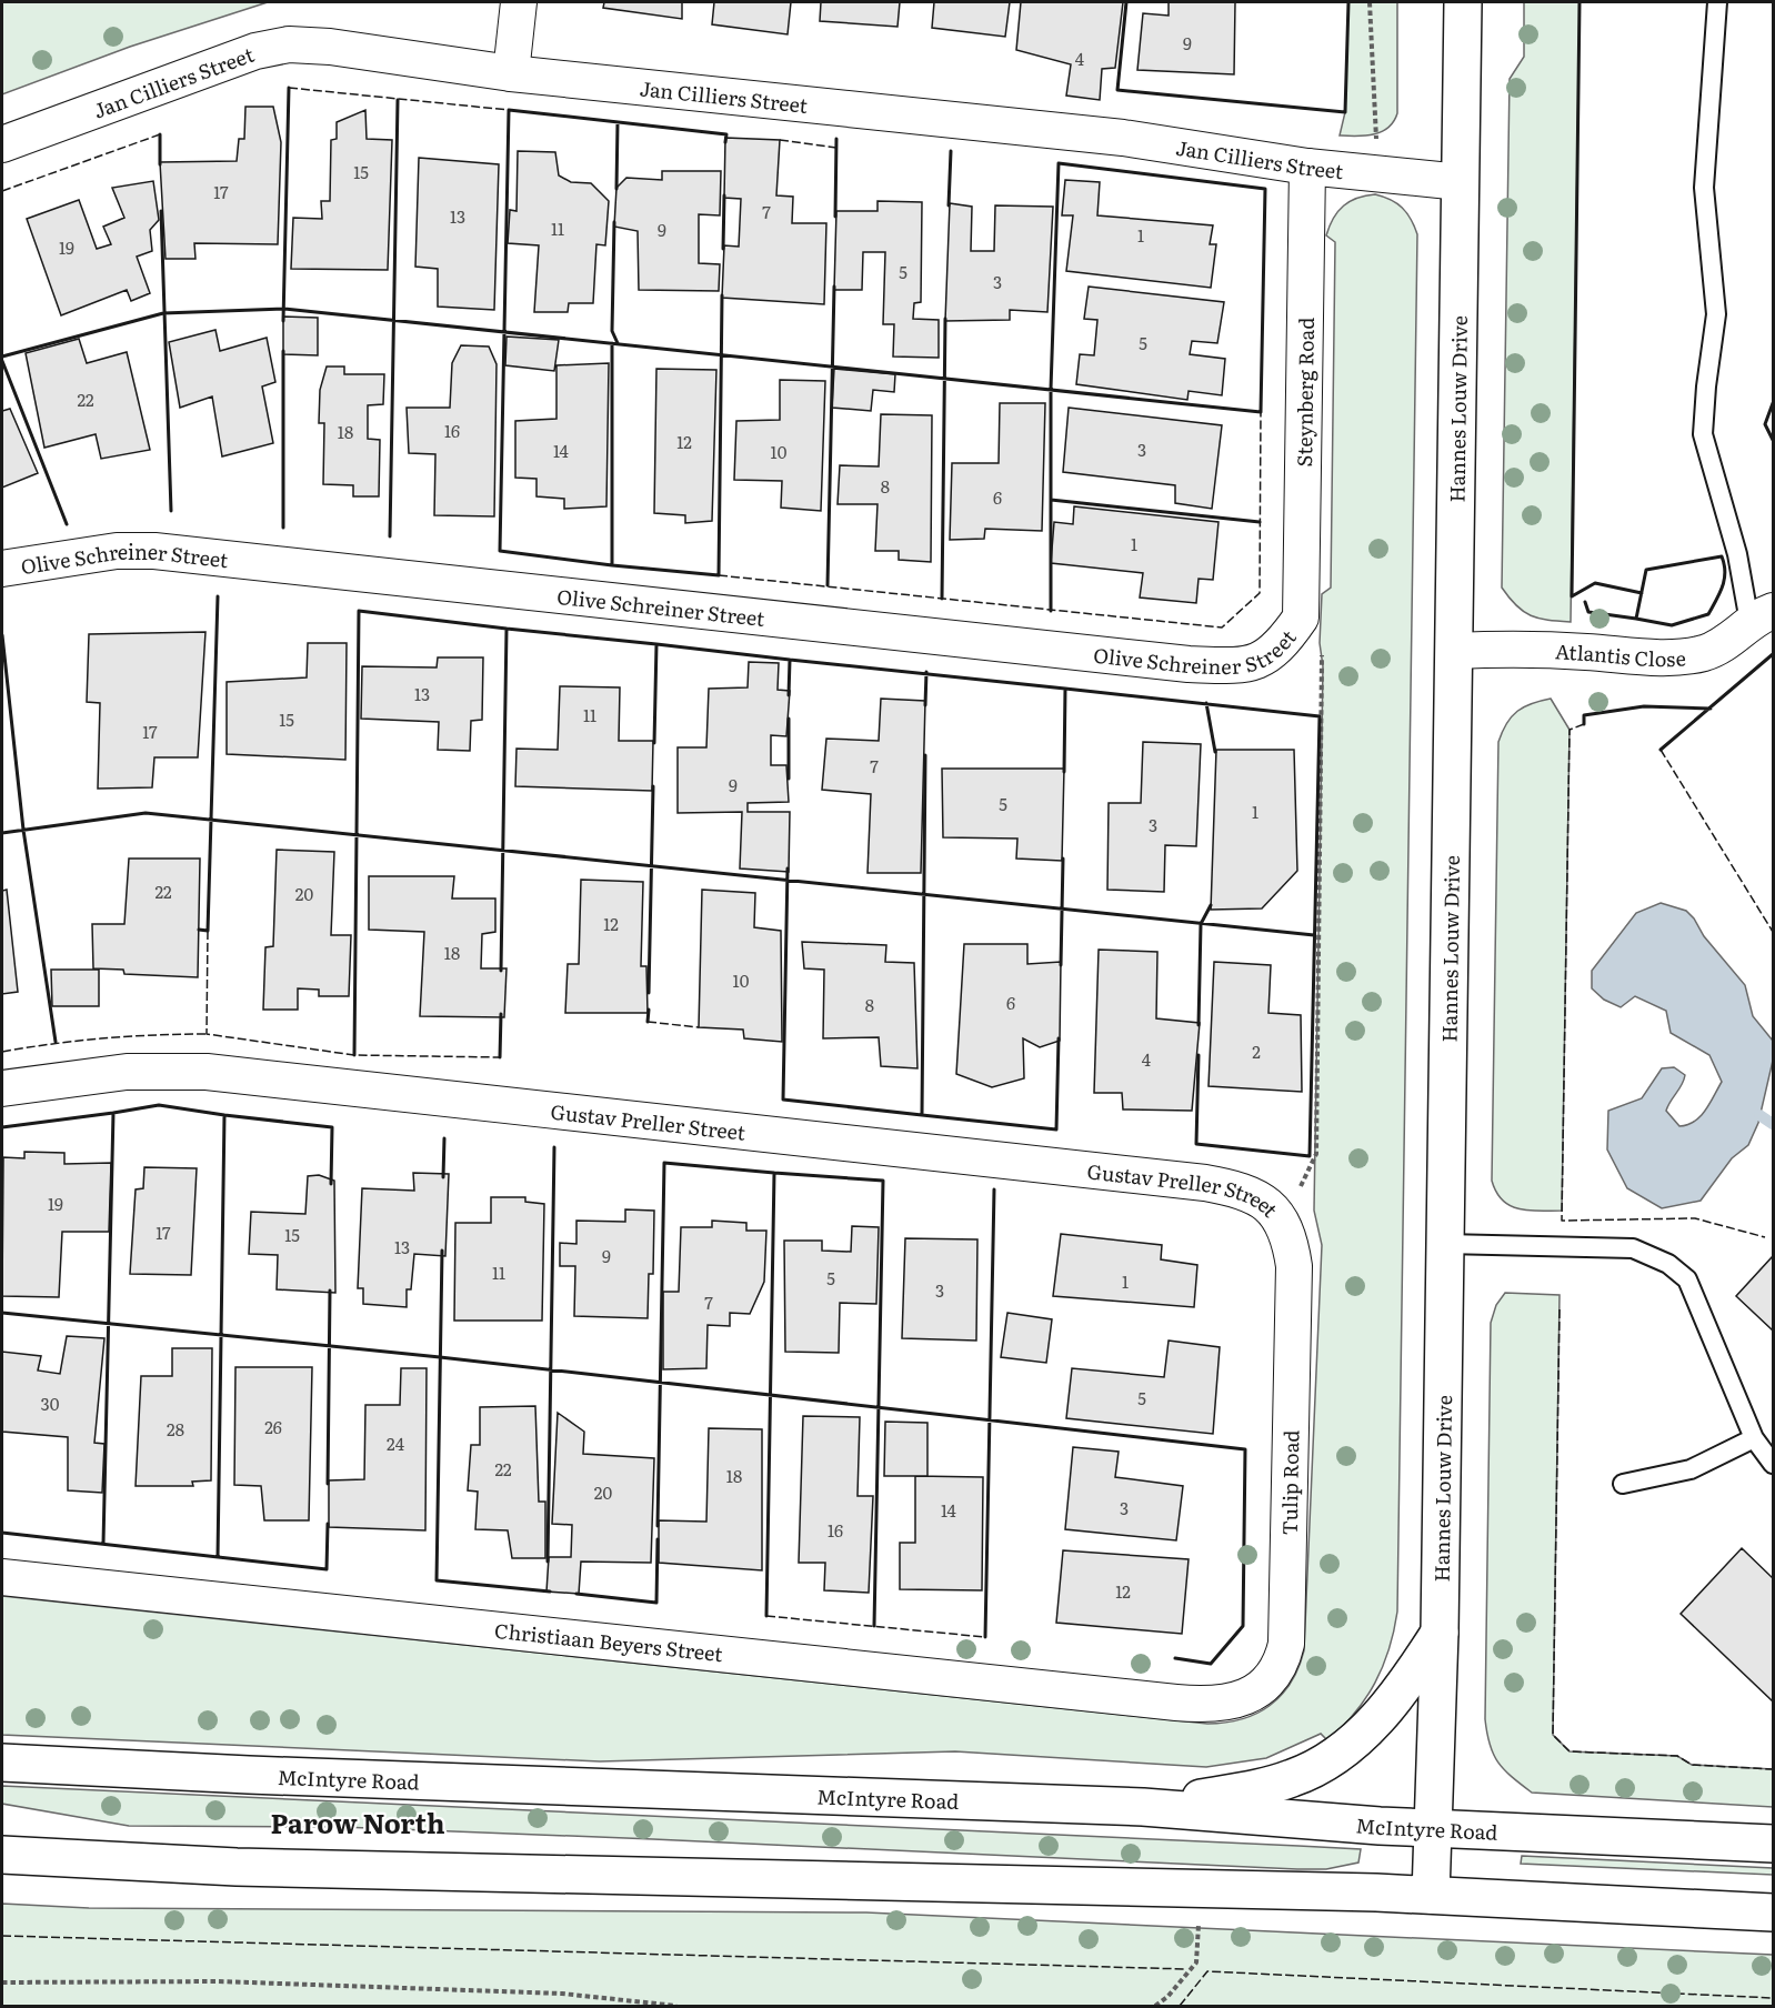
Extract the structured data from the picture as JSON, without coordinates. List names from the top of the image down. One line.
{"streets":{"main road":["Hannes Louw Drive","McIntyre Road"],"street":["Jan Cilliers Street","Steynberg Road","Olive Schreiner Street","Atlantis Close","Gustav Preller Street","Tulip Road","Christiaan Beyers Street"]},"crossings":[["Jan Cilliers Street","Steynberg Road"],["Jan Cilliers Street","Hannes Louw Drive"],["Steynberg Road","Olive Schreiner Street"],["Hannes Louw Drive","Atlantis Close"],["Hannes Louw Drive","McIntyre Road"],["Gustav Preller Street","Tulip Road"],["Tulip Road","Christiaan Beyers Street"]],"districts":["Parow North"],"house_numbers":["9","4","15","17","7","13","11","9","1","19","5","3","5","22","16","18","12","3","14","10","8","6","1","13","11","15","17","7","9","5","1","3","22","20","12","18","10","6","8","2","4","19","17","15","13","9","11","5","1","3","7","5","30","26","28","24","22","18","20","3","14","16","12"]}
